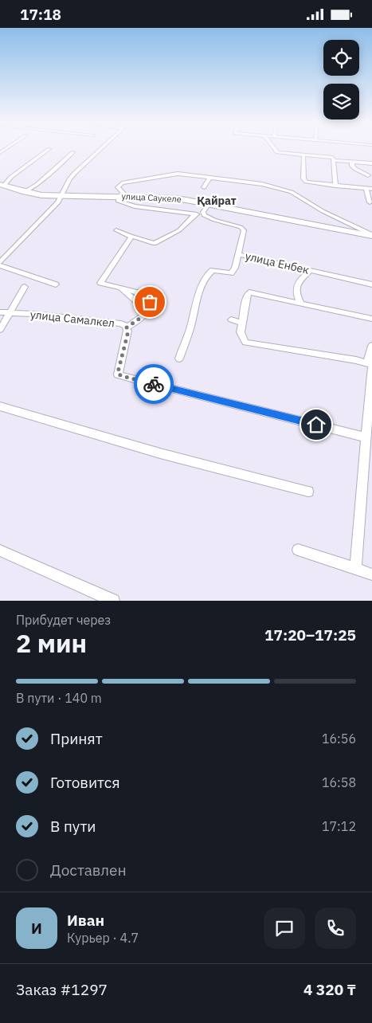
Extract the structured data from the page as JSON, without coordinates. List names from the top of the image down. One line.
{"streets":{"street":["улица Саукеле","улица Енбек","улица Самалкел"]},"districts":["Қайрат"],"page":{"status":"17:18","heading":["2 мин","Прибудет через","17:20–17:25"],"panel":["Иван","Курьер · 4.7","Заказ #1297","4 320 ₸"],"bar":"В пути · 140 m","list":[["Принят","16:56"],["Готовится","16:58"],["В пути","17:12"],"Доставлен"],"round":"И"}}
